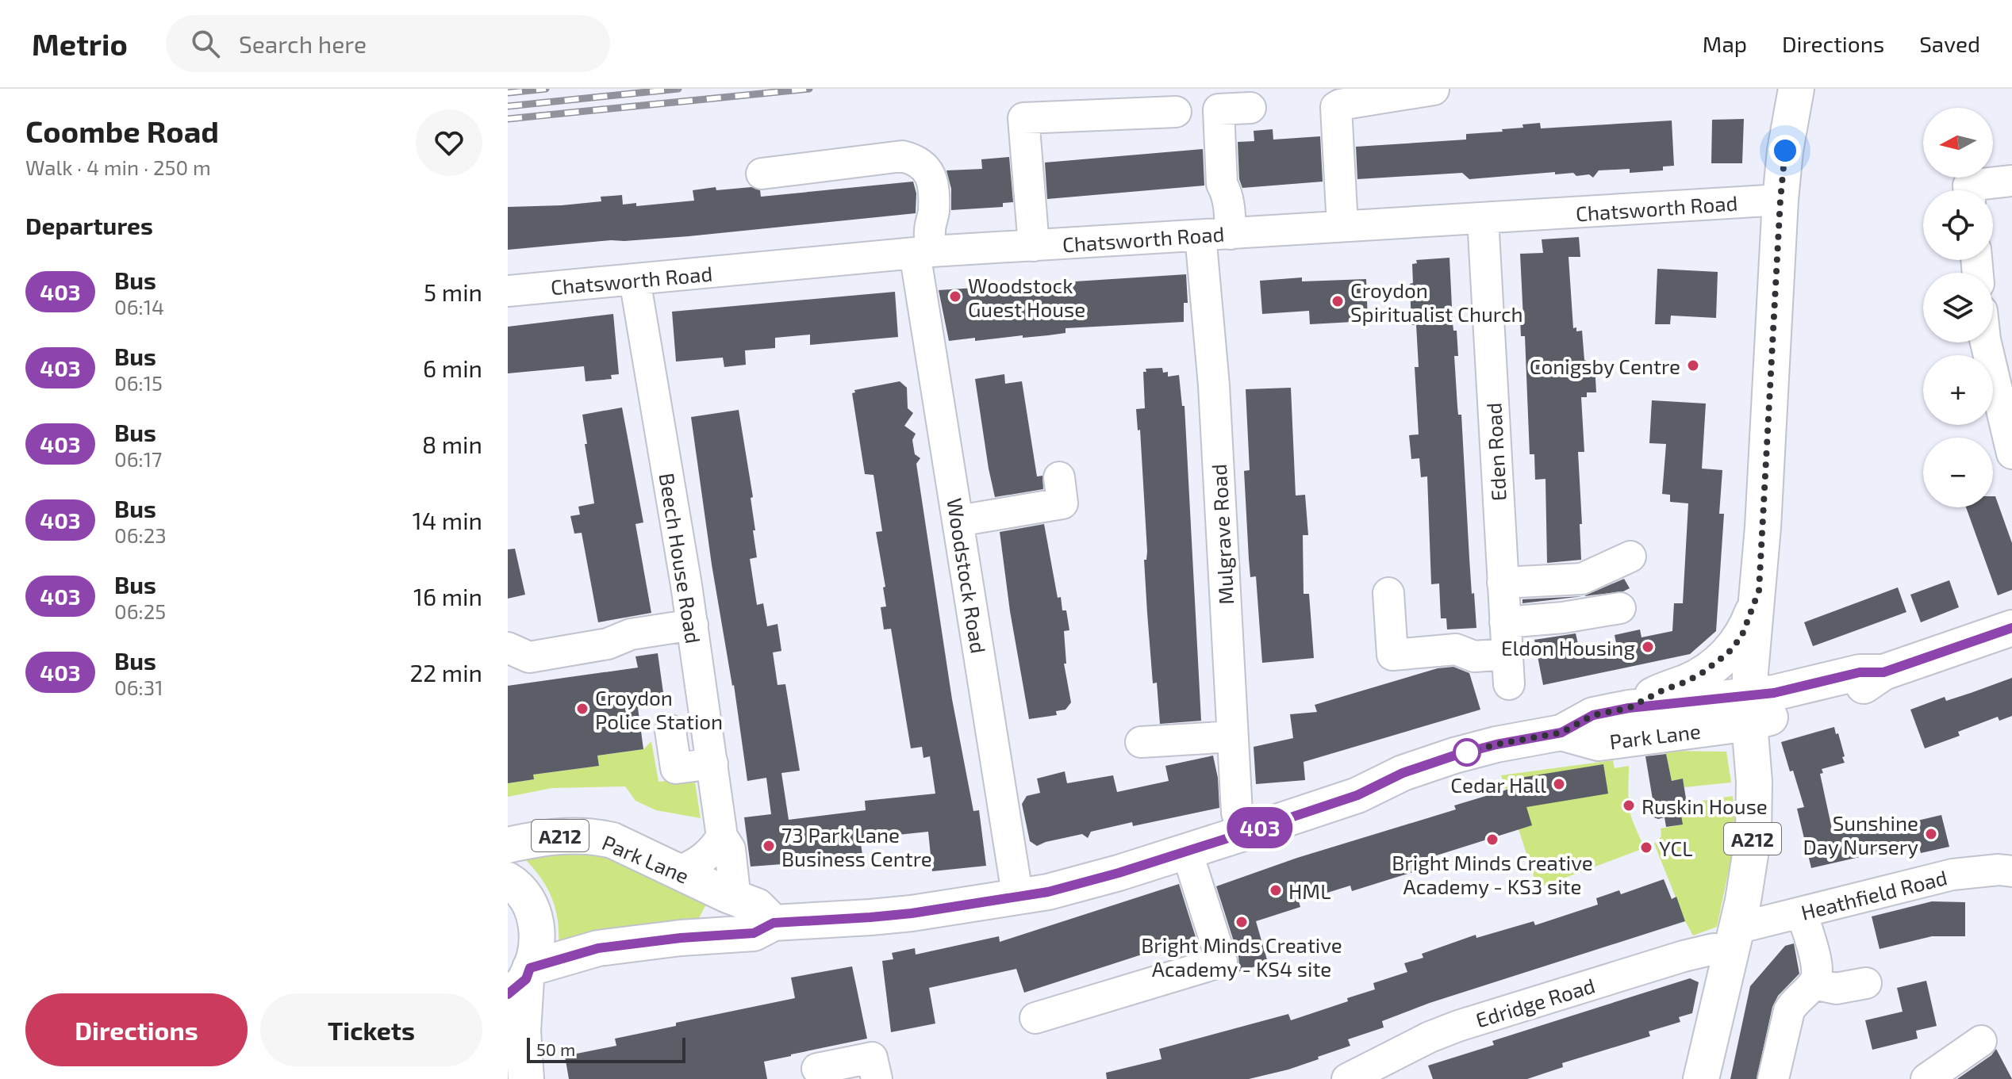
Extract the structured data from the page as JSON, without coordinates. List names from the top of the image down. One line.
{"streets":{"main road":["Park Lane","A212"],"street":["Chatsworth Road","Eden Road","Mulgrave Road","Beech House Road","Woodstock Road","Heathfield Road","Edridge Road"]},"crossings":[["Chatsworth Road","Eden Road"],["Chatsworth Road","Mulgrave Road"],["Chatsworth Road","Beech House Road"],["Chatsworth Road","Woodstock Road"],["Chatsworth Road","A212"],["Mulgrave Road","Park Lane"],["Beech House Road","Park Lane"],["Woodstock Road","Park Lane"],["Park Lane","A212"],["A212","Heathfield Road"],["A212","Edridge Road"],["Heathfield Road","Edridge Road"]],"places":["Woodstock Guest House","Croydon Spiritualist Church","Conigsby Centre","Eldon Housing","Croydon Police Station","Cedar Hall","Ruskin House","Sunshine Day Nursery","Bright Minds Creative Academy - KS3 site","73 Park Lane Business Centre","YCL","HML","Bright Minds Creative Academy - KS4 site"],"lines":["bus line 403"],"scale_bar":"50 m","north":"left","page":{"header":"Metrio","search":"Search here","nav":["Map","Directions","Saved"],"heading":[["Coombe Road","Walk · 4 min · 250 m"],"Departures"],"on_map":"403","map_buttons":["+","−"],"list":[{"mark":"403","name":"Bus","note":"06:14","value":"5 min"},{"mark":"403","name":"Bus","note":"06:15","value":"6 min"},{"mark":"403","name":"Bus","note":"06:17","value":"8 min"},{"mark":"403","name":"Bus","note":"06:23","value":"14 min"},{"mark":"403","name":"Bus","note":"06:25","value":"16 min"},{"mark":"403","name":"Bus","note":"06:31","value":"22 min"}],"buttons":["Directions","Tickets"],"scale":"50 m"}}
